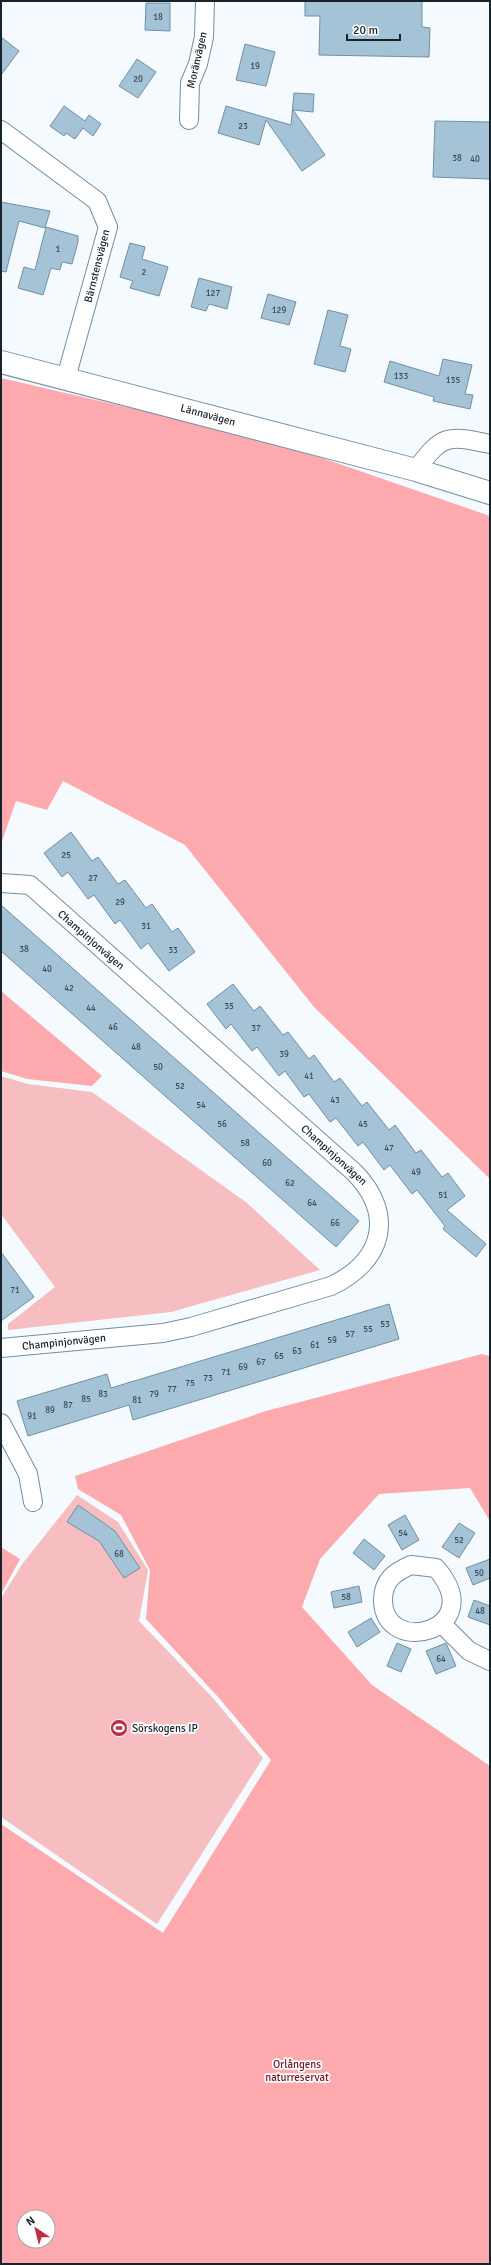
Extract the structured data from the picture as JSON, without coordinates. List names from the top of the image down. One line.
{"streets":{"main road":["Lännavägen"],"street":["Moränvägen","Bärnstensvägen","Champinjonvägen"]},"crossings":[["Bärnstensvägen","Lännavägen"]],"parks":["Orlångens naturreservat"],"places":{"sports":["Sörskogens IP"]},"house_numbers":["18","19","20","23","38","40","1","2","127","129","133","135","25","27","29","31","38","33","40","42","35","44","46","37","48","39","50","41","52","43","54","56","45","58","47","60","49","62","51","64","66","71","53","55","57","59","61","63","65","67","69","71","73","75","77","83","79","85","81","87","89","91","54","52","68","50","58","48","64"],"scale_bar":"20 m","north":"top left"}
